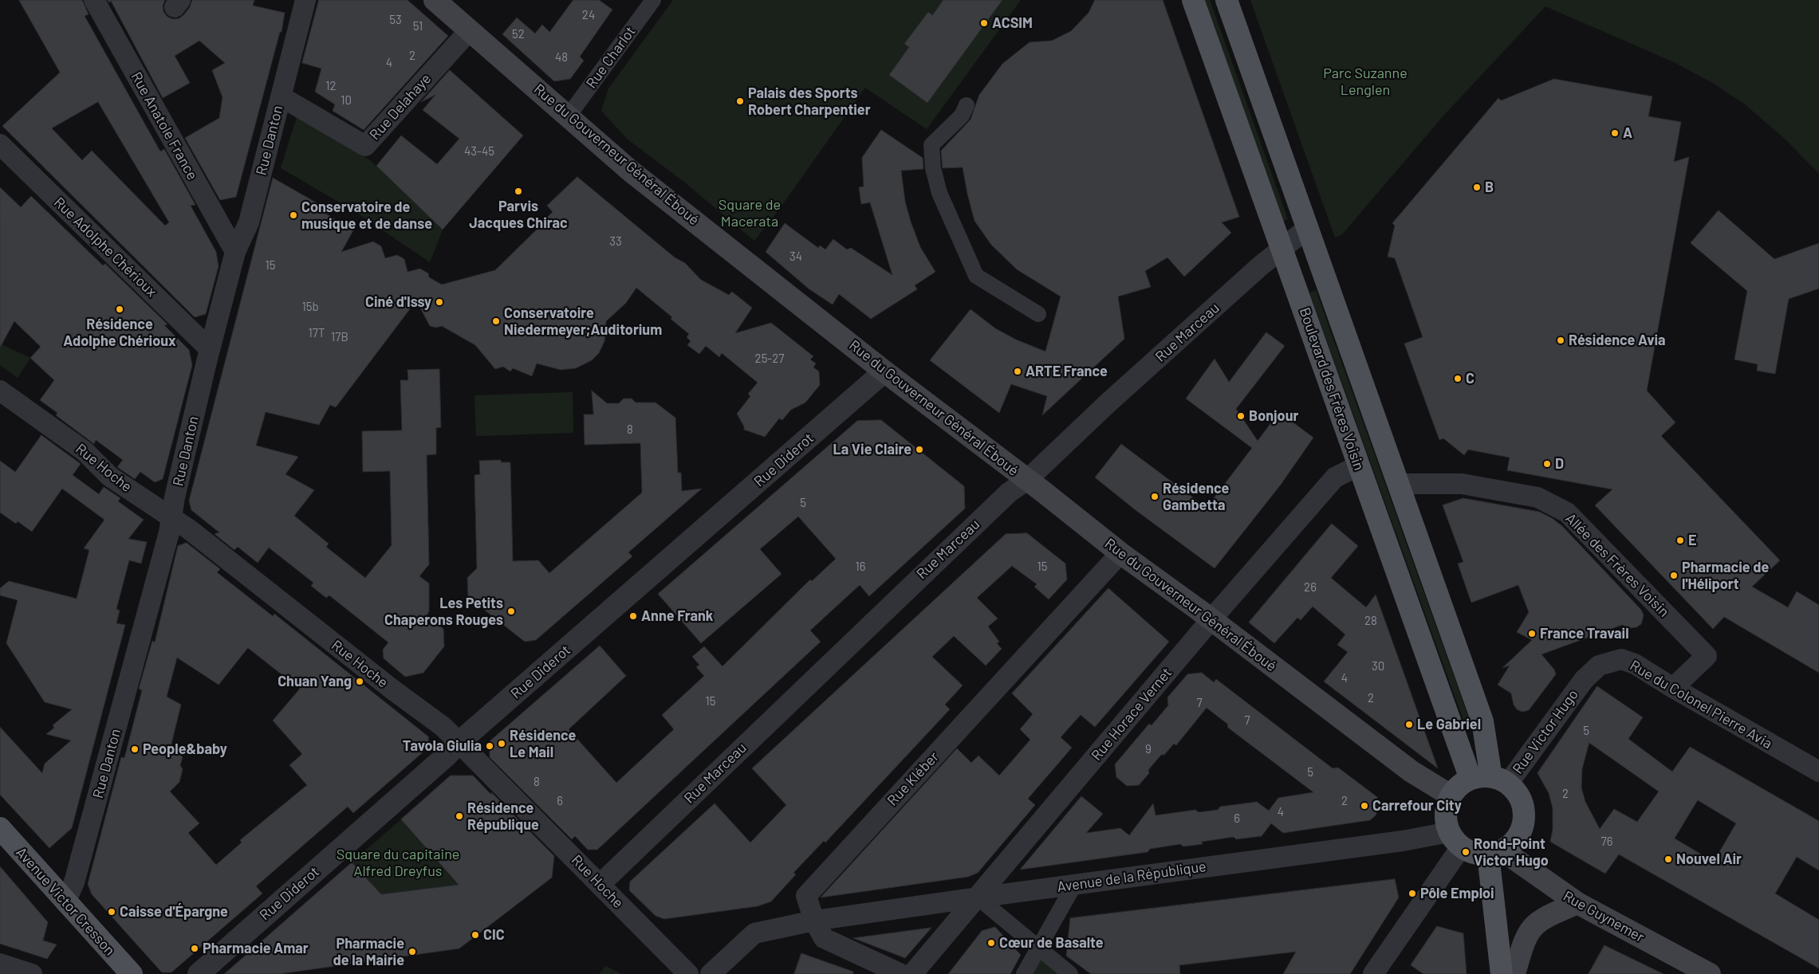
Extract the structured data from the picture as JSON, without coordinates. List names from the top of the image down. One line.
{"streets":{"main road":["Rue du Gouverneur Général Éboué","Boulevard des Frères Voisin","Avenue Victor Cresson","Rue Guynemer"],"street":["Rue Charlot","Rue Delahaye","Rue Anatole France","Rue Danton","Rue Adolphe Chérioux","Rue Marceau","Rue Diderot","Rue Hoche","Allée des Frères Voisin","Rue du Colonel Pierre Avia","Rue Horace Vernet","Rue Victor Hugo","Rue Kléber","Avenue de la République"]},"crossings":[["Rue Charlot","Rue du Gouverneur Général Éboué"],["Rue Delahaye","Rue Danton"],["Rue Delahaye","Rue du Gouverneur Général Éboué"],["Rue Anatole France","Rue Danton"],["Rue Danton","Rue Adolphe Chérioux"],["Rue Danton","Rue Hoche"],["Rue Danton","Avenue Victor Cresson"],["Rue du Gouverneur Général Éboué","Rue Marceau"],["Rue du Gouverneur Général Éboué","Boulevard des Frères Voisin"],["Rue du Gouverneur Général Éboué","Rue Diderot"],["Rue du Gouverneur Général Éboué","Rue Horace Vernet"],["Rue du Gouverneur Général Éboué","Rue Victor Hugo"],["Rue du Gouverneur Général Éboué","Rue Kléber"],["Rue du Gouverneur Général Éboué","Avenue de la République"],["Rue du Gouverneur Général Éboué","Rue Guynemer"],["Rue Marceau","Boulevard des Frères Voisin"],["Rue Marceau","Rue Hoche"],["Boulevard des Frères Voisin","Rue Horace Vernet"],["Boulevard des Frères Voisin","Rue Victor Hugo"],["Boulevard des Frères Voisin","Avenue de la République"],["Boulevard des Frères Voisin","Rue Guynemer"],["Rue Diderot","Rue Hoche"],["Allée des Frères Voisin","Rue du Colonel Pierre Avia"],["Rue du Colonel Pierre Avia","Rue Victor Hugo"],["Rue Horace Vernet","Avenue de la République"],["Rue Victor Hugo","Avenue de la République"],["Rue Victor Hugo","Rue Guynemer"],["Rue Kléber","Avenue de la République"],["Avenue de la République","Rue Guynemer"]],"parks":["Parc Suzanne Lenglen","Square de Macerata","Square du capitaine Alfred Dreyfus"],"places":["ACSIM","Palais des Sports Robert Charpentier","A","B","Parvis Jacques Chirac","Conservatoire de musique et de danse","Ciné d'Issy","Résidence Adolphe Chérioux","Conservatoire Niedermeyer;Auditorium","Résidence Avia","ARTE France","C","Bonjour","La Vie Claire","D","Résidence Gambetta","E","Pharmacie de l'Héliport","Les Petits Chaperons Rouges","Anne Frank","France Travail","Chuan Yang","Le Gabriel","Résidence Le Mail","Tavola Giulia","People&baby","Carrefour City","Résidence République","Rond-Point Victor Hugo","Nouvel Air","Pôle Emploi","Caisse d'Épargne","CIC","Cœur de Basalte","Pharmacie Amar","Pharmacie de la Mairie"],"house_numbers":["24","53","51","52","2","48","4","12","10","43-45","33","34","15","15b","17T","17B","25-27","8","5","16","15","26","28","30","4","2","15","7","7","5","9","5","8","2","6","2","4","6","76"]}
